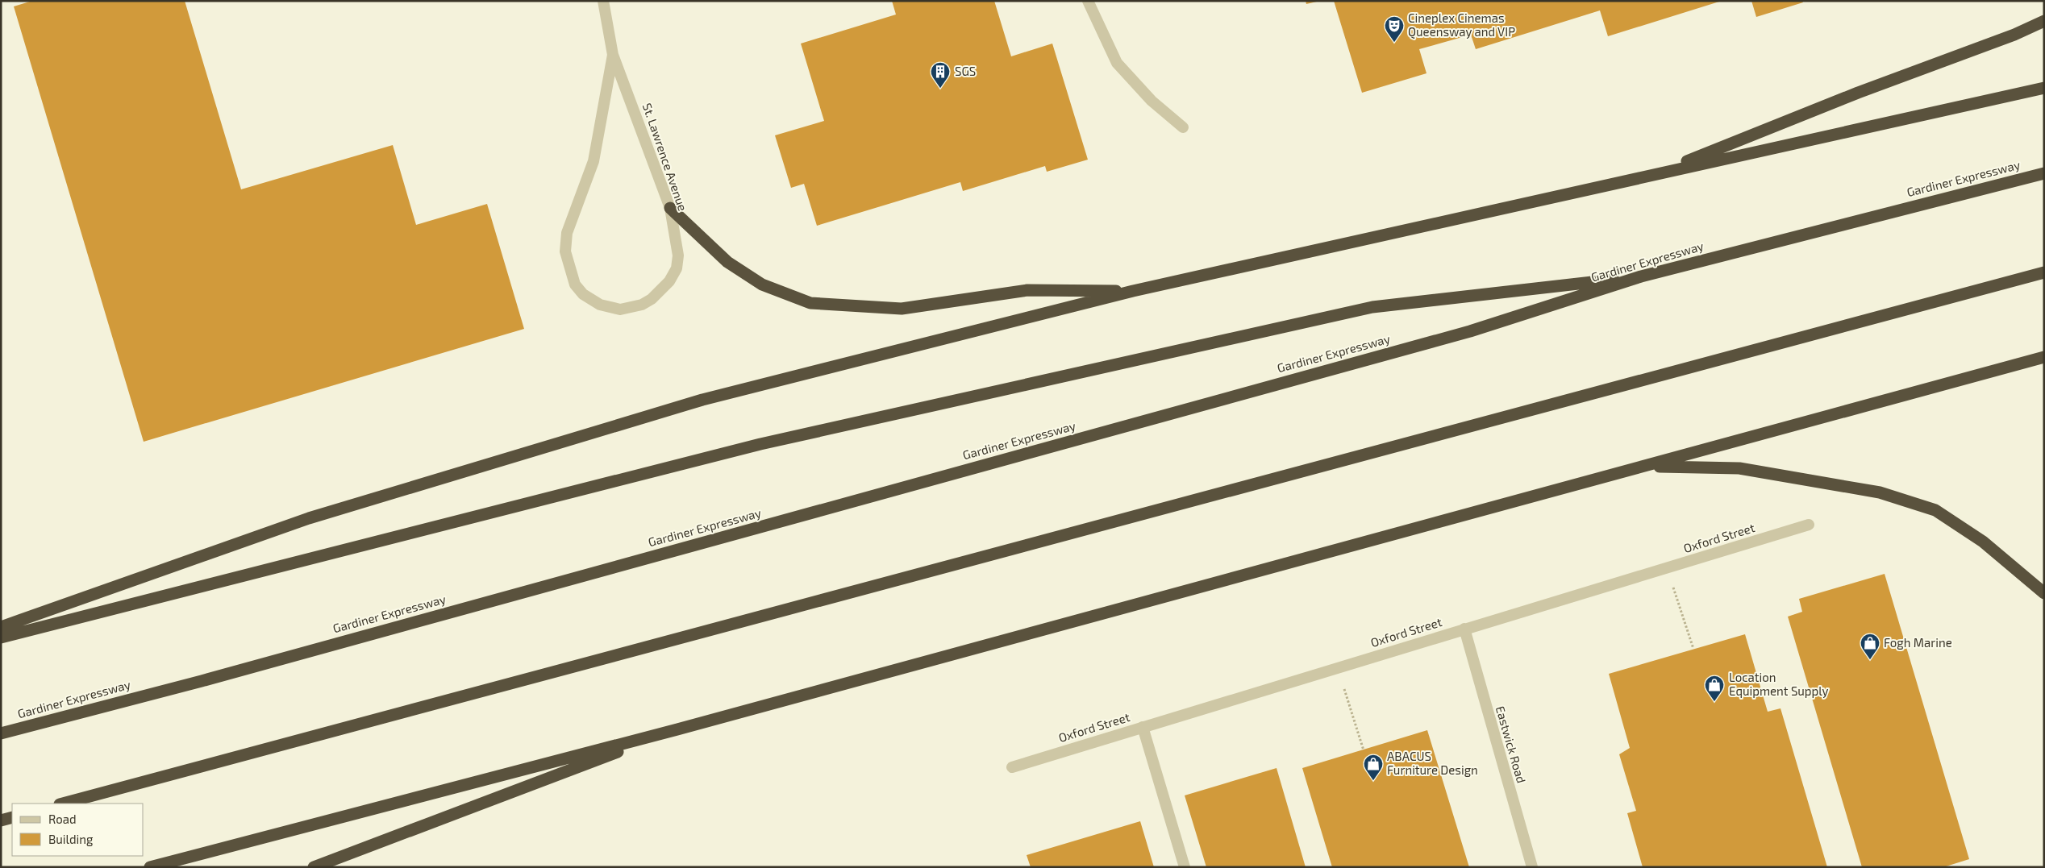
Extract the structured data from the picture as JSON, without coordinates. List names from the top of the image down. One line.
{"streets":{"highway":["Gardiner Expressway"],"street":["St. Lawrence Avenue","Oxford Street","Eastwick Road"]},"crossings":[["Oxford Street","Eastwick Road"]],"places":{"theatre":["Cineplex Cinemas Queensway and VIP"],"building":["SGS"],"shop":["Fogh Marine","Location Equipment Supply","ABACUS Furniture Design"]},"legend":["Road","Building"]}
